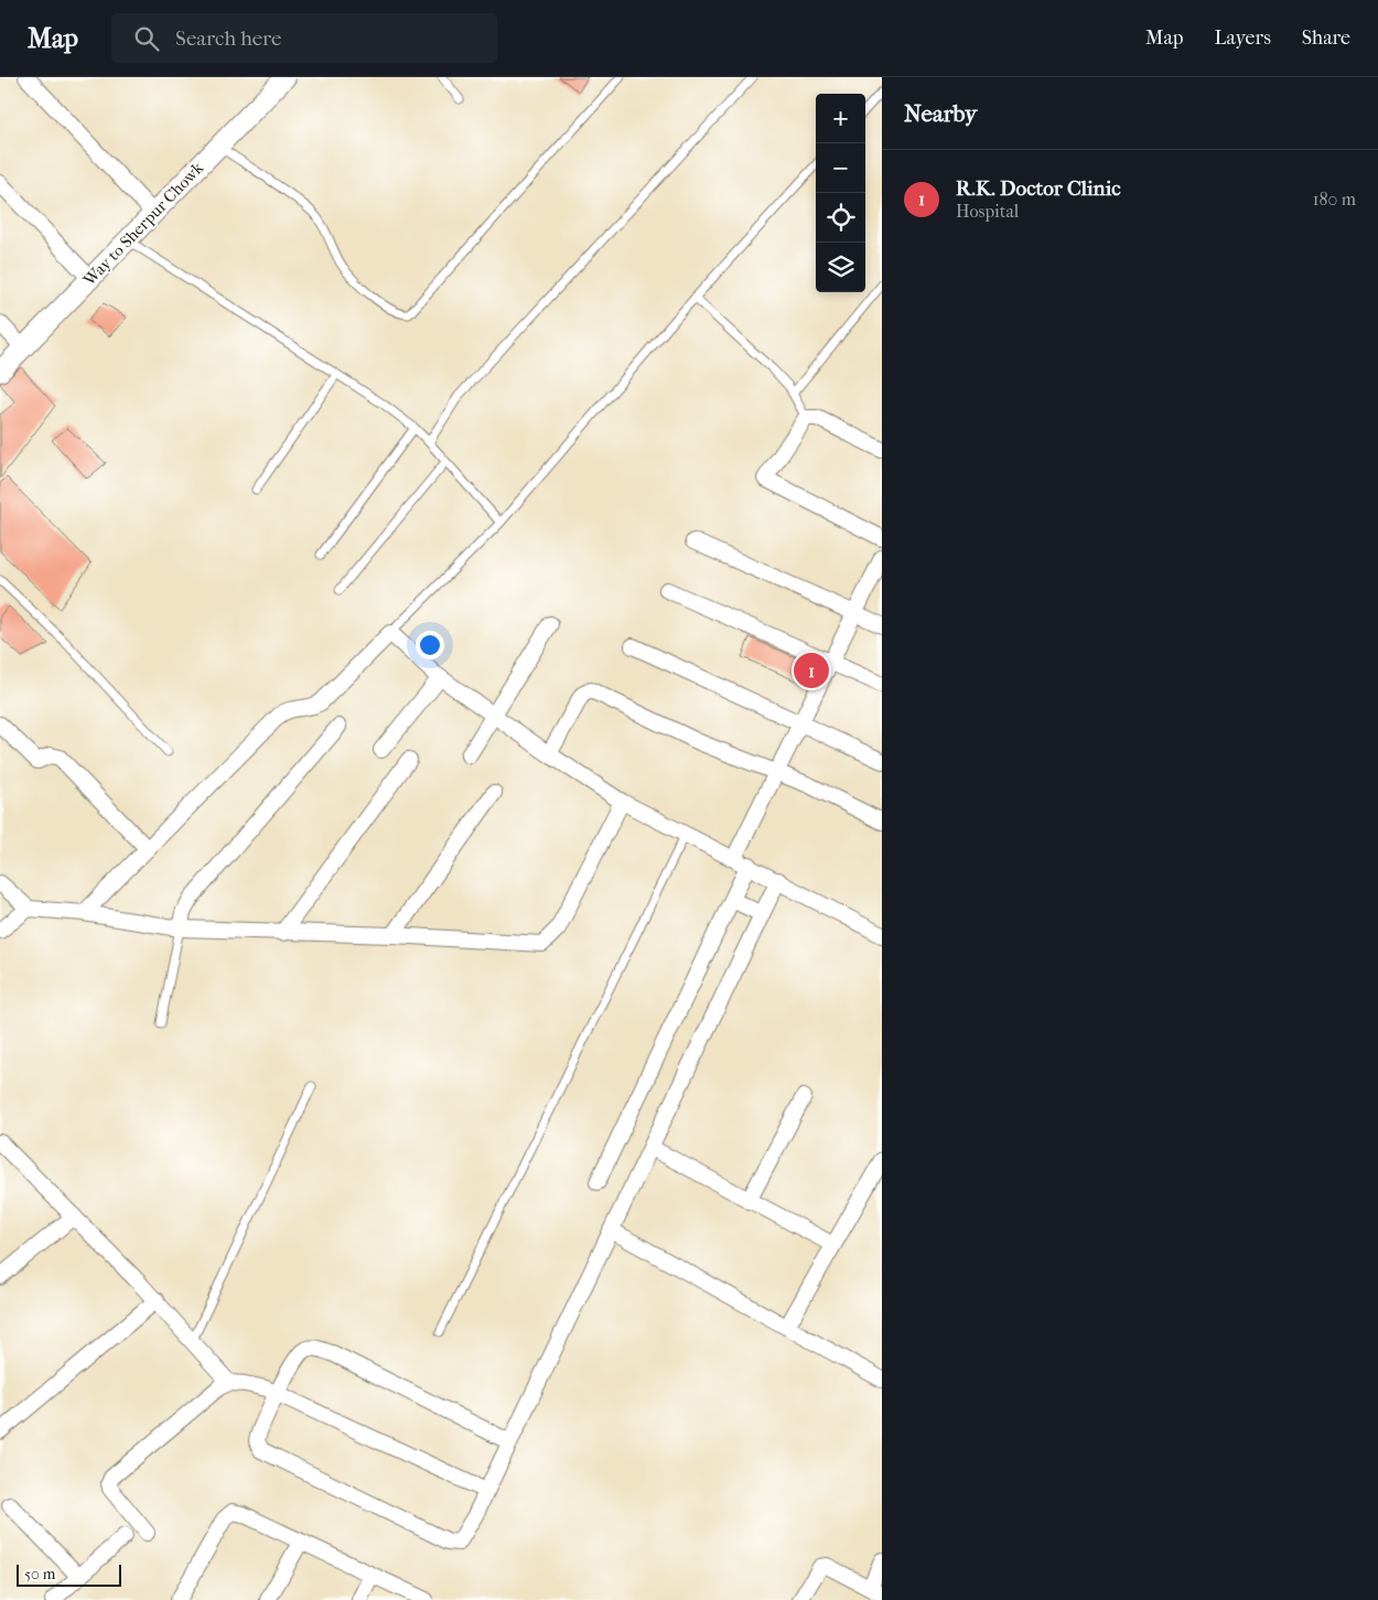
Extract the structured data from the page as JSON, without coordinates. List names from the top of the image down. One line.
{"streets":{"street":["Way to Sherpur Chowk"]},"scale_bar":"50 m","page":{"header":"Map","search":"Search here","nav":["Map","Layers","Share"],"heading":"Nearby","map_buttons":["+","−"],"list":[{"mark":"1","name":"R.K. Doctor Clinic","note":"Hospital","value":"180 m"}],"pins":"1","scale":"50 m"}}
